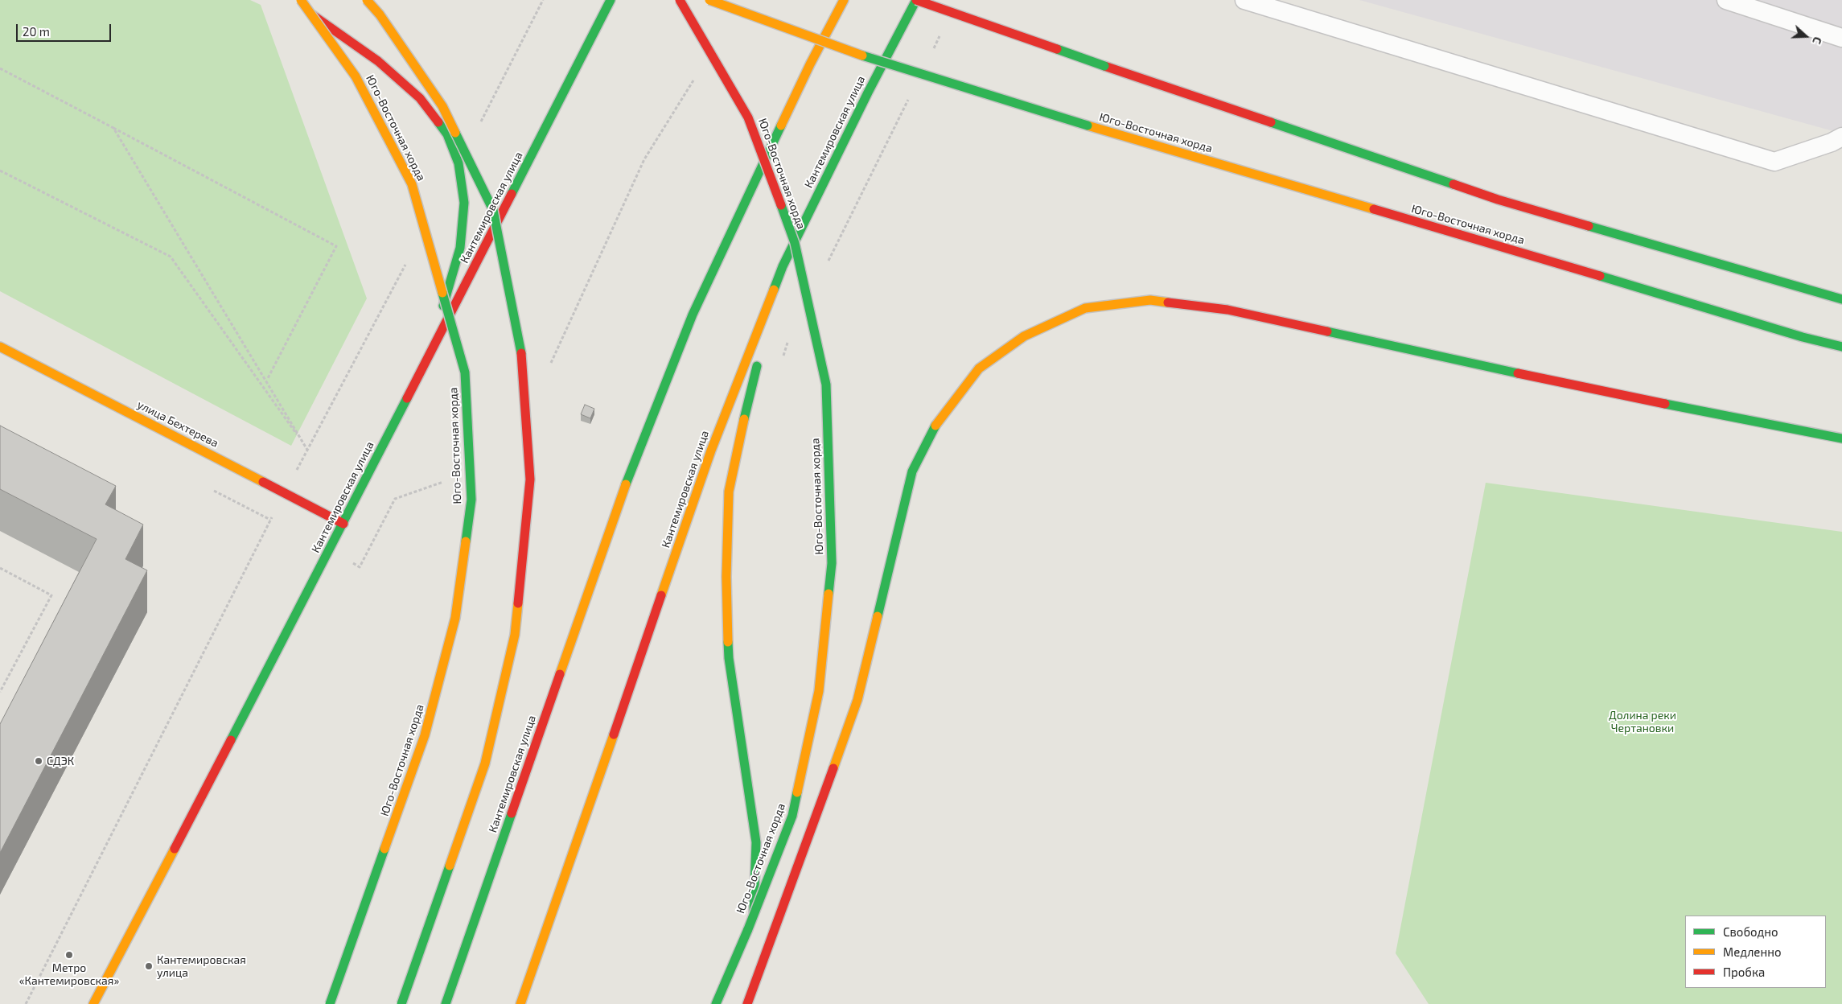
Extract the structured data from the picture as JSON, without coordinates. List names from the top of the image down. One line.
{"streets":{"main road":["Юго-Восточная хорда","Кантемировская улица","улица Бехтерева"]},"crossings":[["Кантемировская улица","улица Бехтерева"]],"parks":["Долина реки Чертановки"],"places":["СДЭК","Метро «Кантемировская»","Кантемировская улица"],"legend":["Свободно","Медленно","Пробка"],"scale_bar":"20 m","north":"right"}
